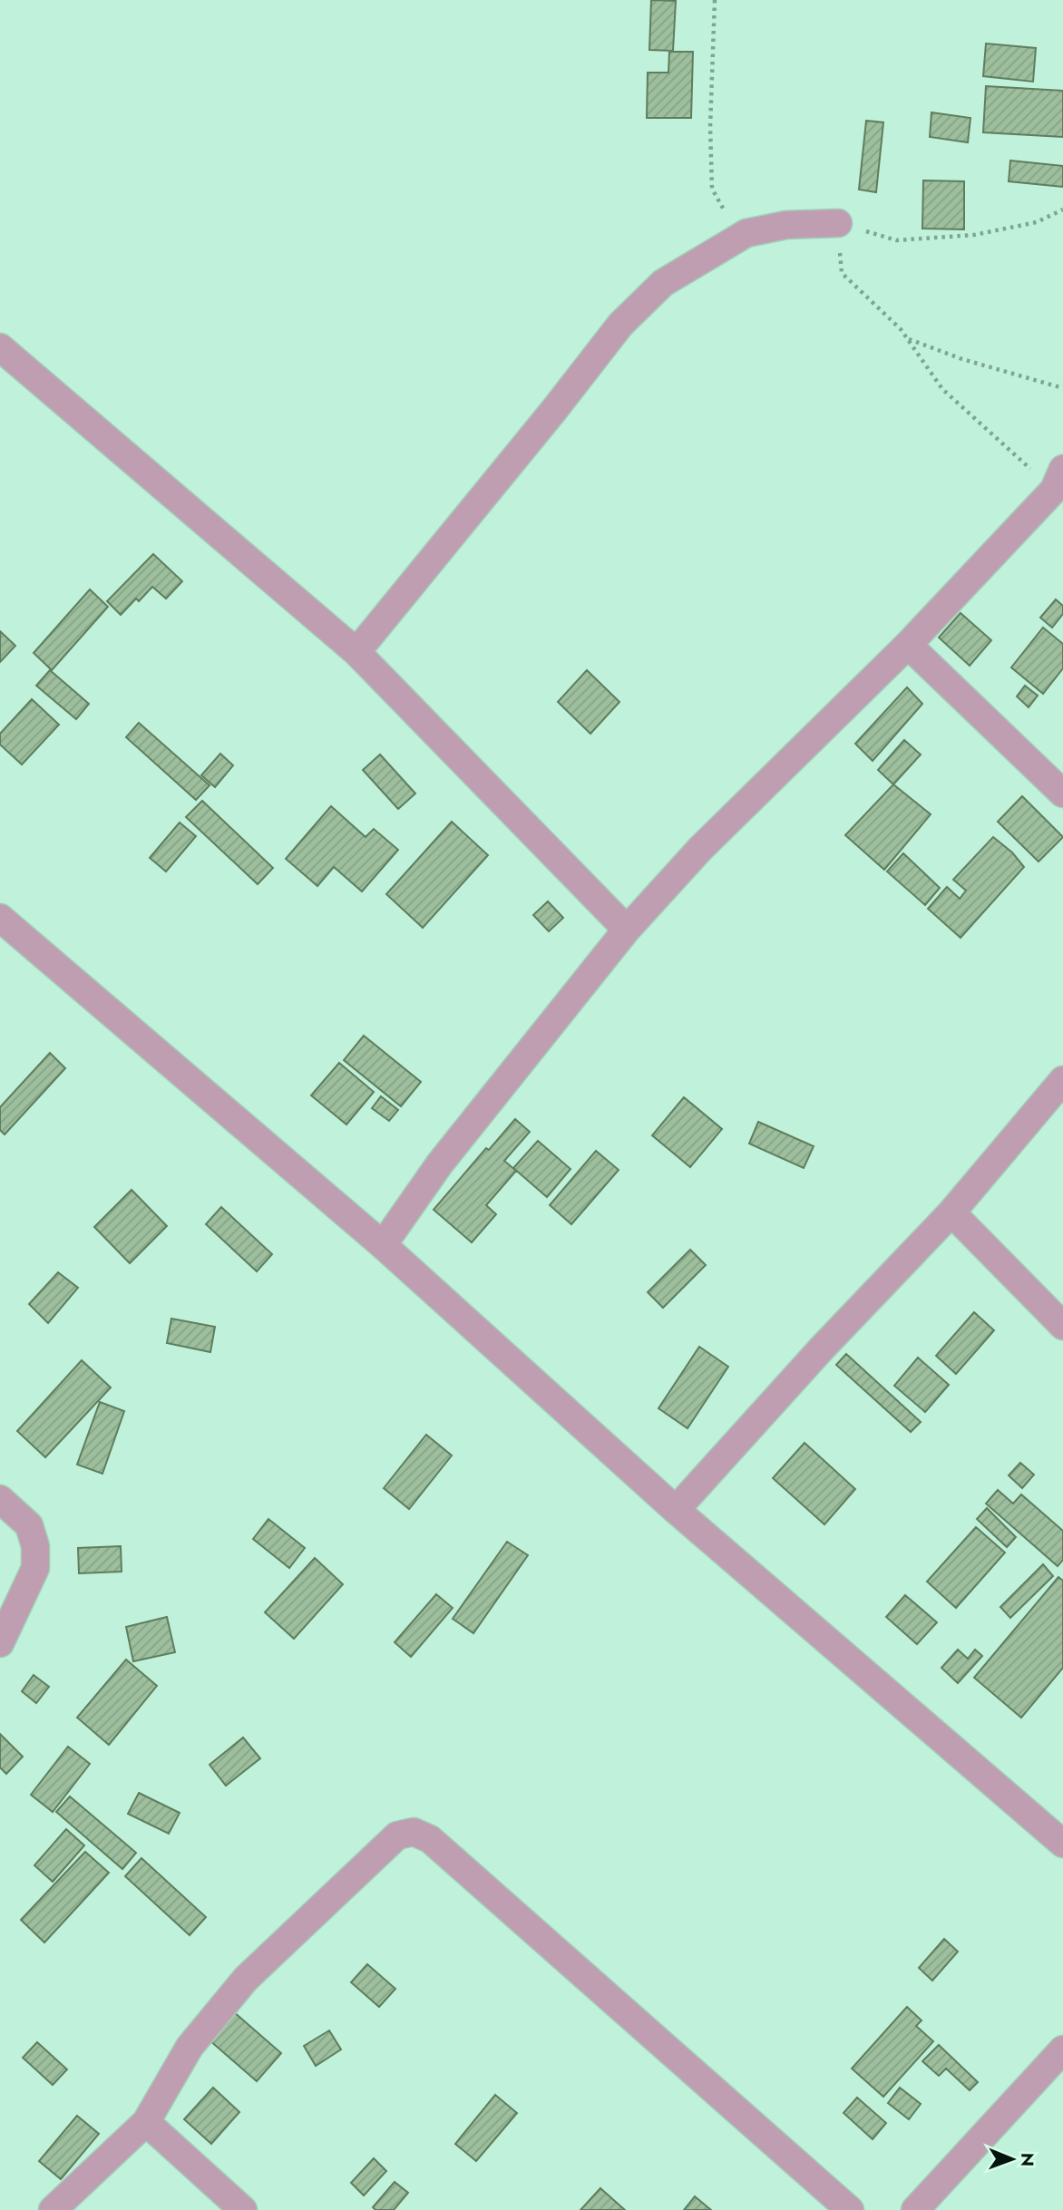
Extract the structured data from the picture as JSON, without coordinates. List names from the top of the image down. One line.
{"north":"right"}
